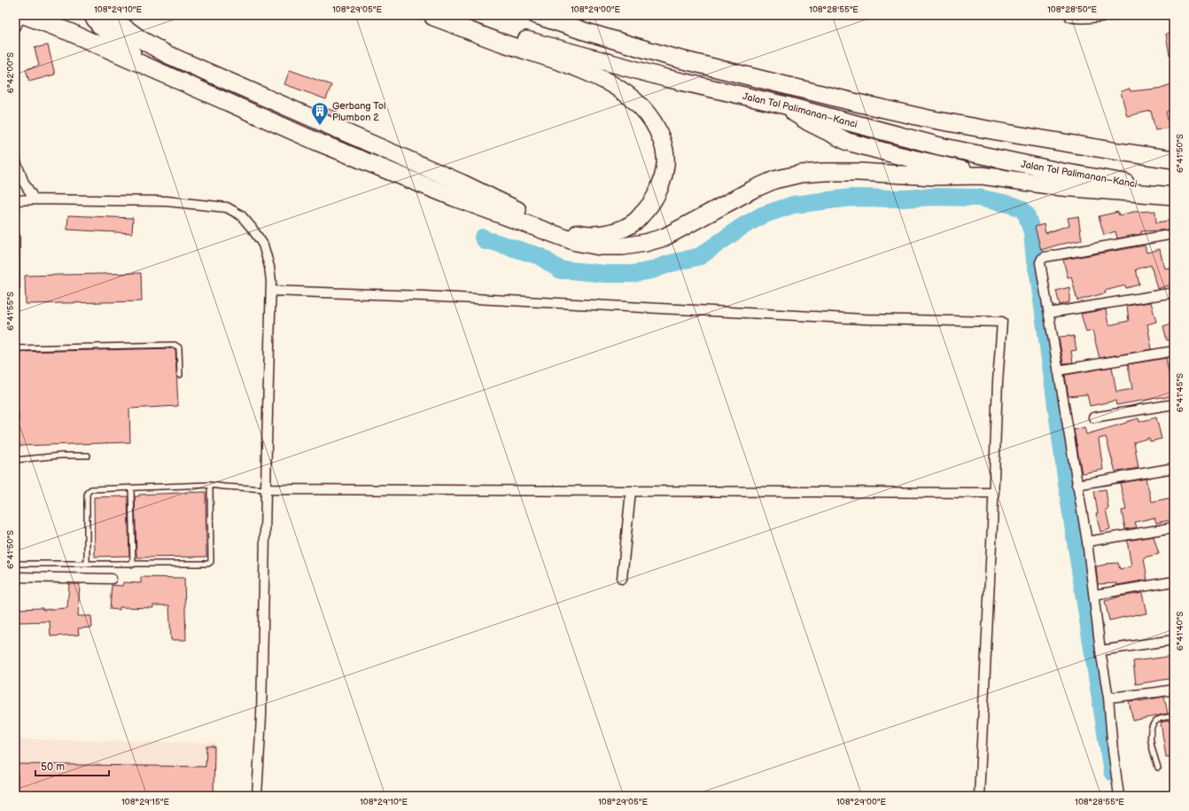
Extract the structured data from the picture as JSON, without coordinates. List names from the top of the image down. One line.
{"streets":{"highway":["Jalan Tol Palimanan–Kanci"]},"places":{"building":["Gerbang Tol Plumbon 2"]},"scale_bar":"50 m","coordinates":["108°29'10\"E","108°29'05\"E","108°29'00\"E","108°28'55\"E","108°28'50\"E","6°42'00\"S","6°41'50\"S","6°41'55\"S","6°41'45\"S","6°41'40\"S","108°29'15\"E"]}
